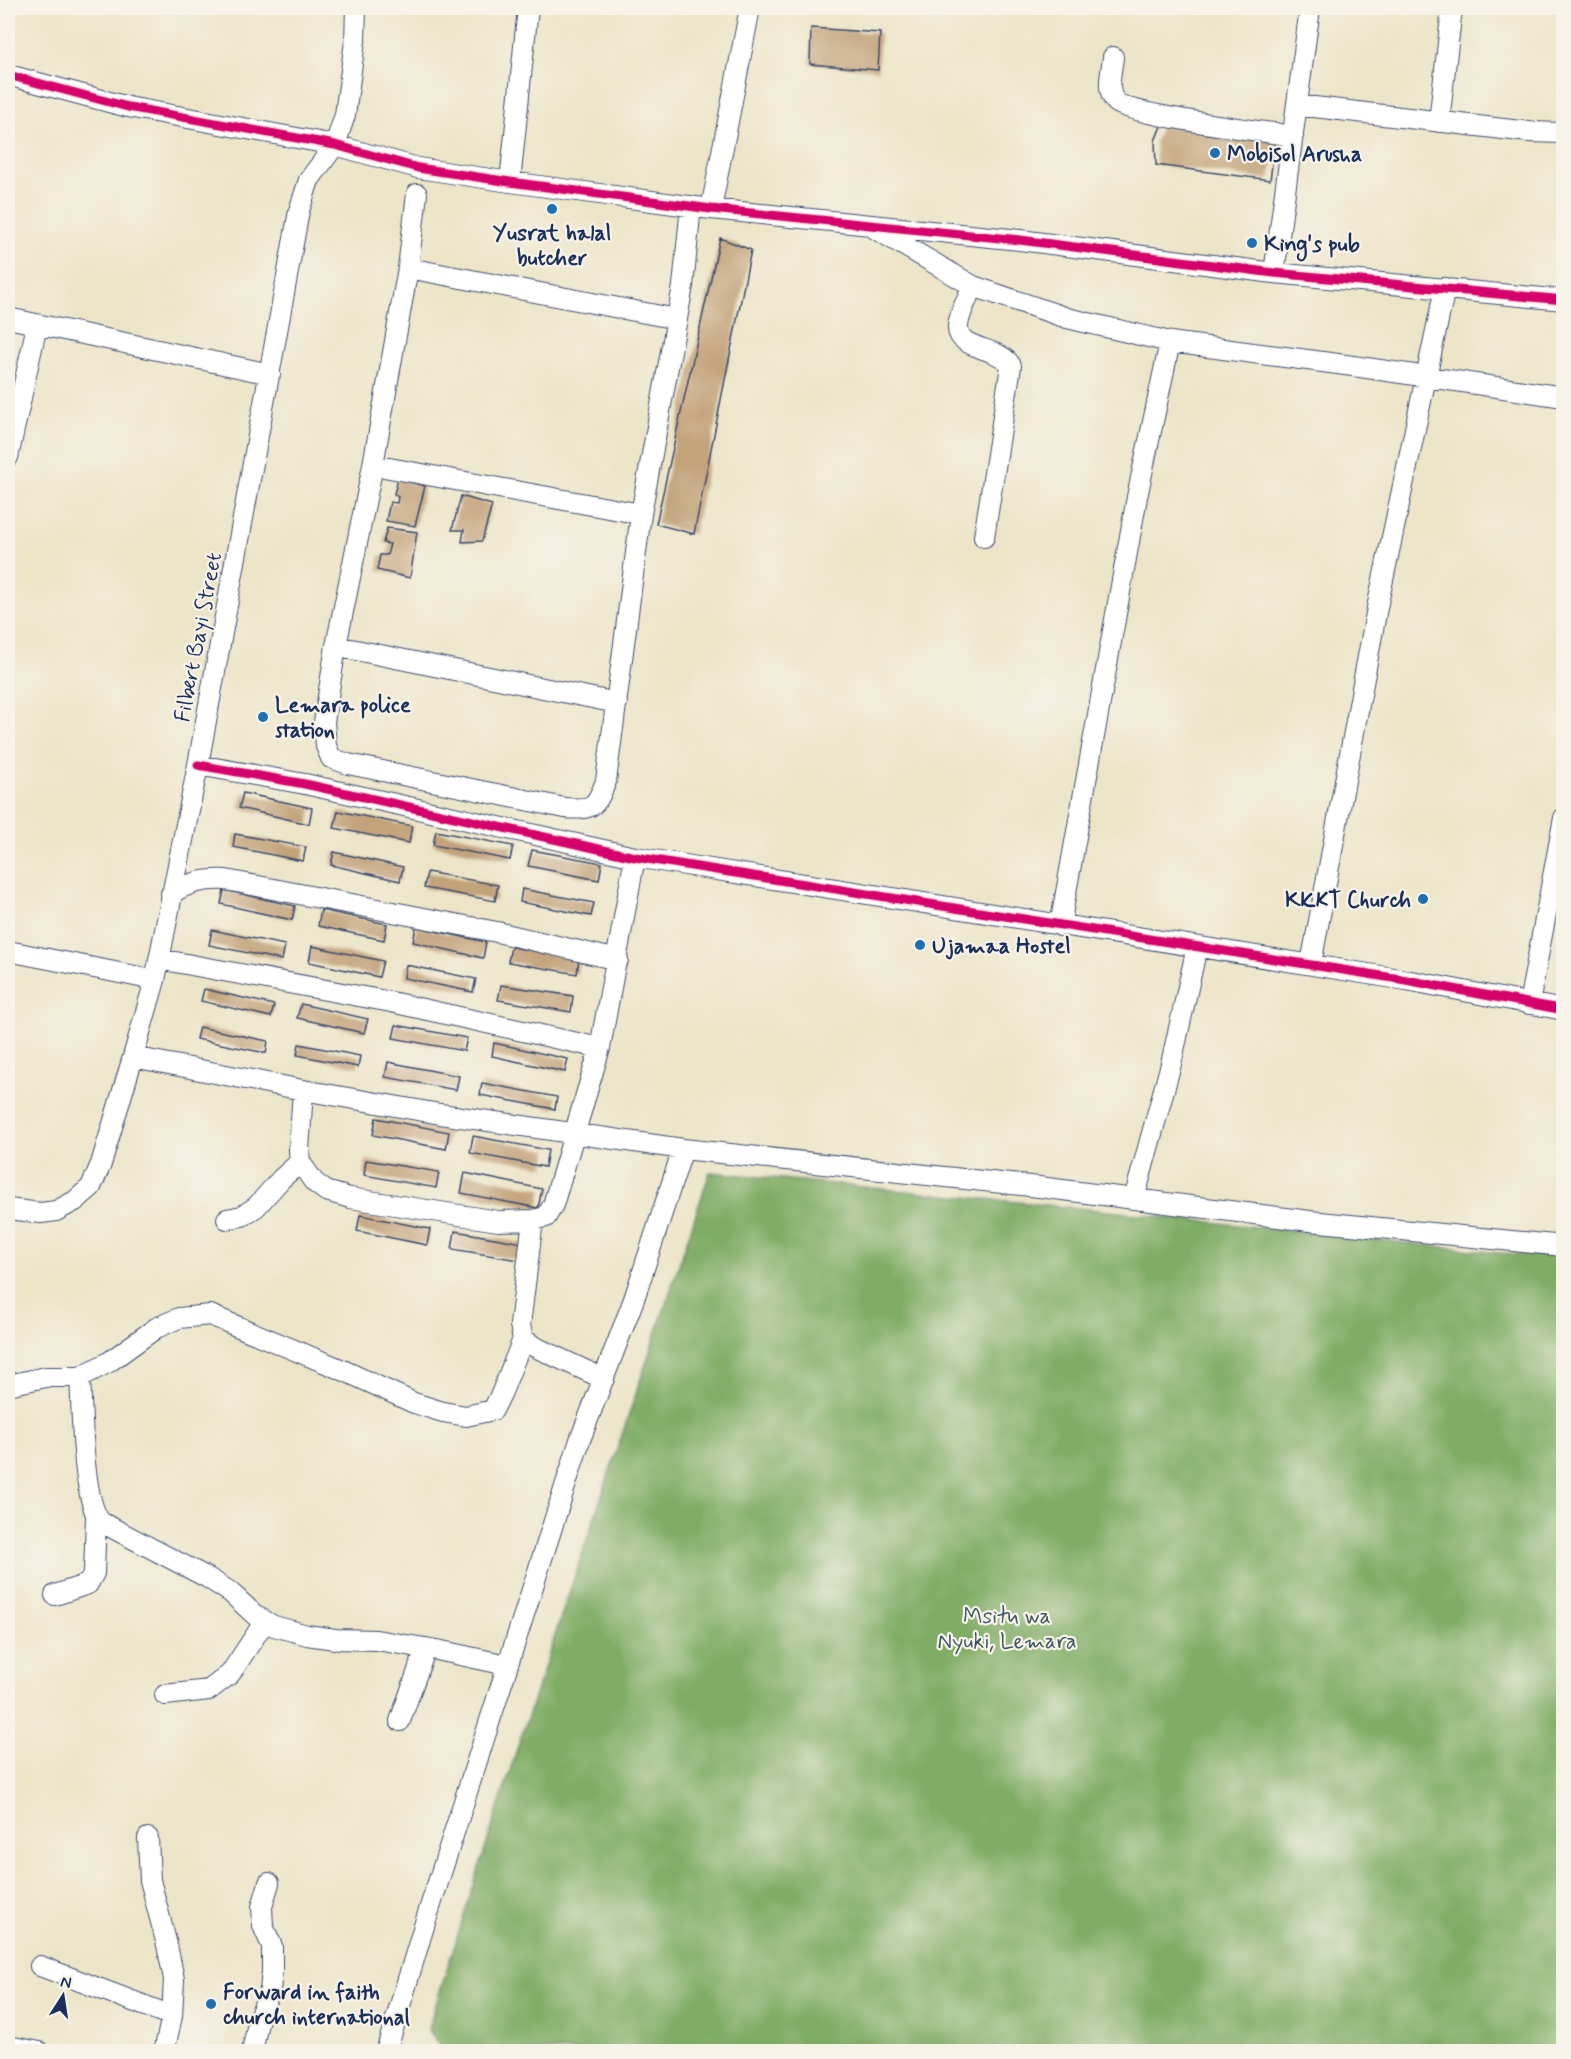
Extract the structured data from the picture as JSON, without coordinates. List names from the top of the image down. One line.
{"streets":{"street":["Filbert Bayi Street"]},"parks":["Msitu wa Nyuki, Lemara"],"places":["Mobisol Arusha","Yusrat halal butcher","King's pub","Lemara police station","KKKT Church","Ujamaa Hostel","Forward in faith church international"],"north":"top"}
